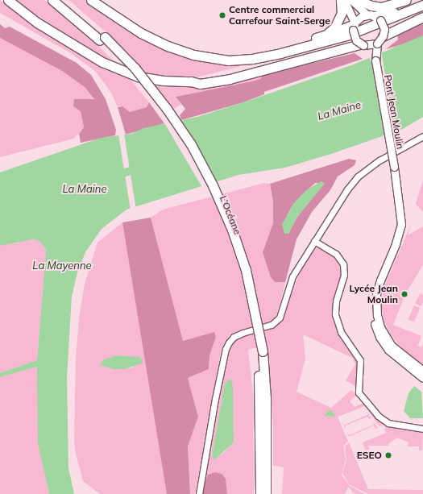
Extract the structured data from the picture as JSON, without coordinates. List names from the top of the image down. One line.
{"streets":{"highway":["L’Océane"],"main road":["Pont Jean Moulin"]},"water":["La Maine","La Mayenne"],"places":["Centre commercial Carrefour Saint-Serge","Lycée Jean Moulin","ESEO"]}
